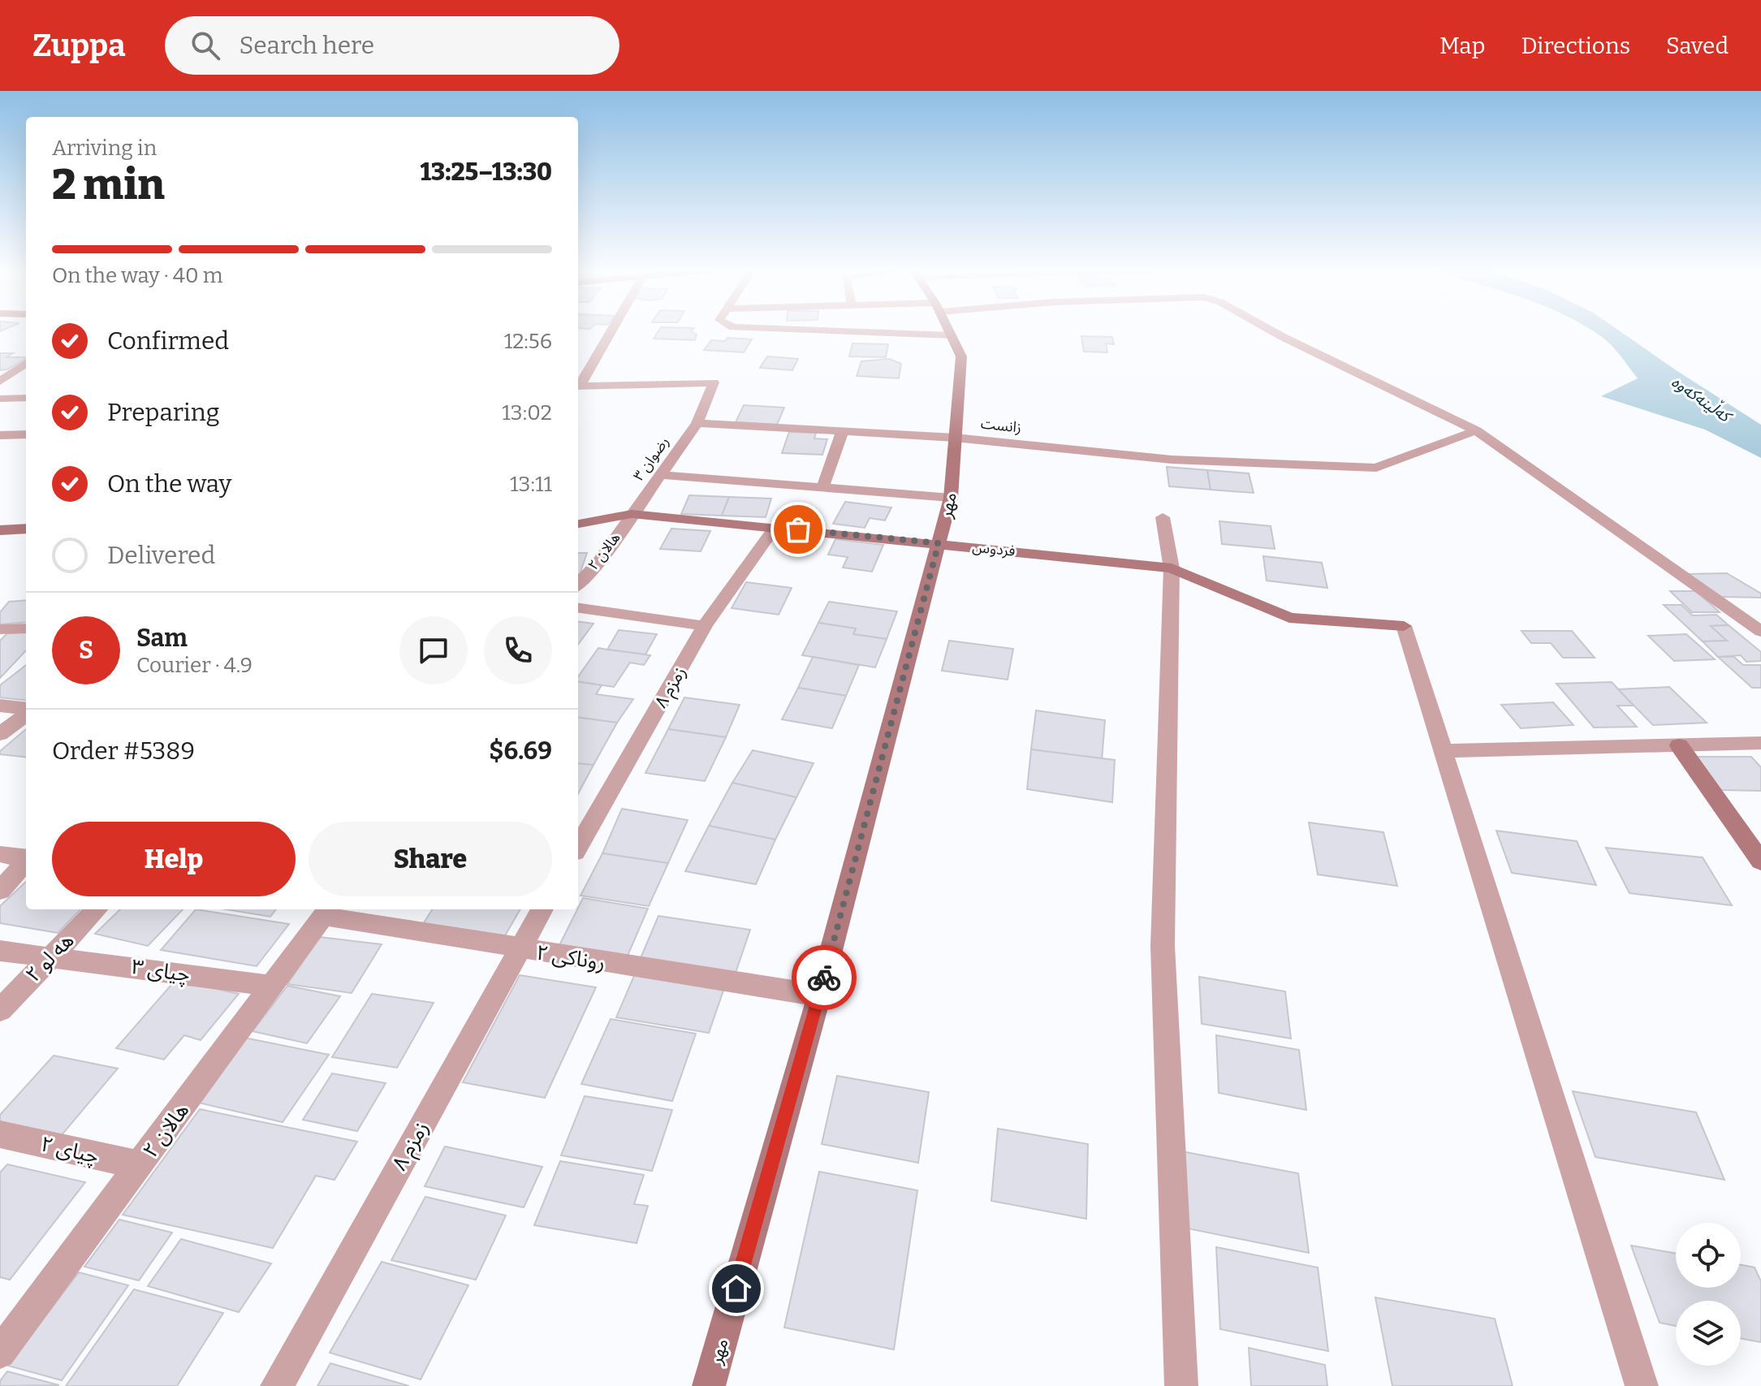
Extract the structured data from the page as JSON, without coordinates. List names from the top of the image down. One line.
{"streets":{"street":["زانست","رضوان ۳","مهر","فردوس","هالان ۲","زمزم ۸","هه لو ۲","روناکی ۲","چیای ۳","چیای ۲"]},"crossings":[["زانست","رضوان ۳"],["زانست","مهر"],["رضوان ۳","فردوس"],["رضوان ۳","هالان ۲"],["مهر","فردوس"],["مهر","روناکی ۲"],["فردوس","هالان ۲"],["فردوس","زمزم ۸"],["هالان ۲","روناکی ۲"],["هالان ۲","چیای ۳"],["هالان ۲","چیای ۲"],["زمزم ۸","روناکی ۲"],["هه لو ۲","چیای ۳"]],"water":["کەڵینەکەوە"],"page":{"header":"Zuppa","search":"Search here","nav":["Map","Directions","Saved"],"heading":["2 min","Arriving in","13:25–13:30"],"panel":["Sam","Courier · 4.9","Order #5389","$6.69"],"bar":"On the way · 40 m","list":[["Confirmed","12:56"],["Preparing","13:02"],["On the way","13:11"],"Delivered"],"round":"S","buttons":["Help","Share"]}}
